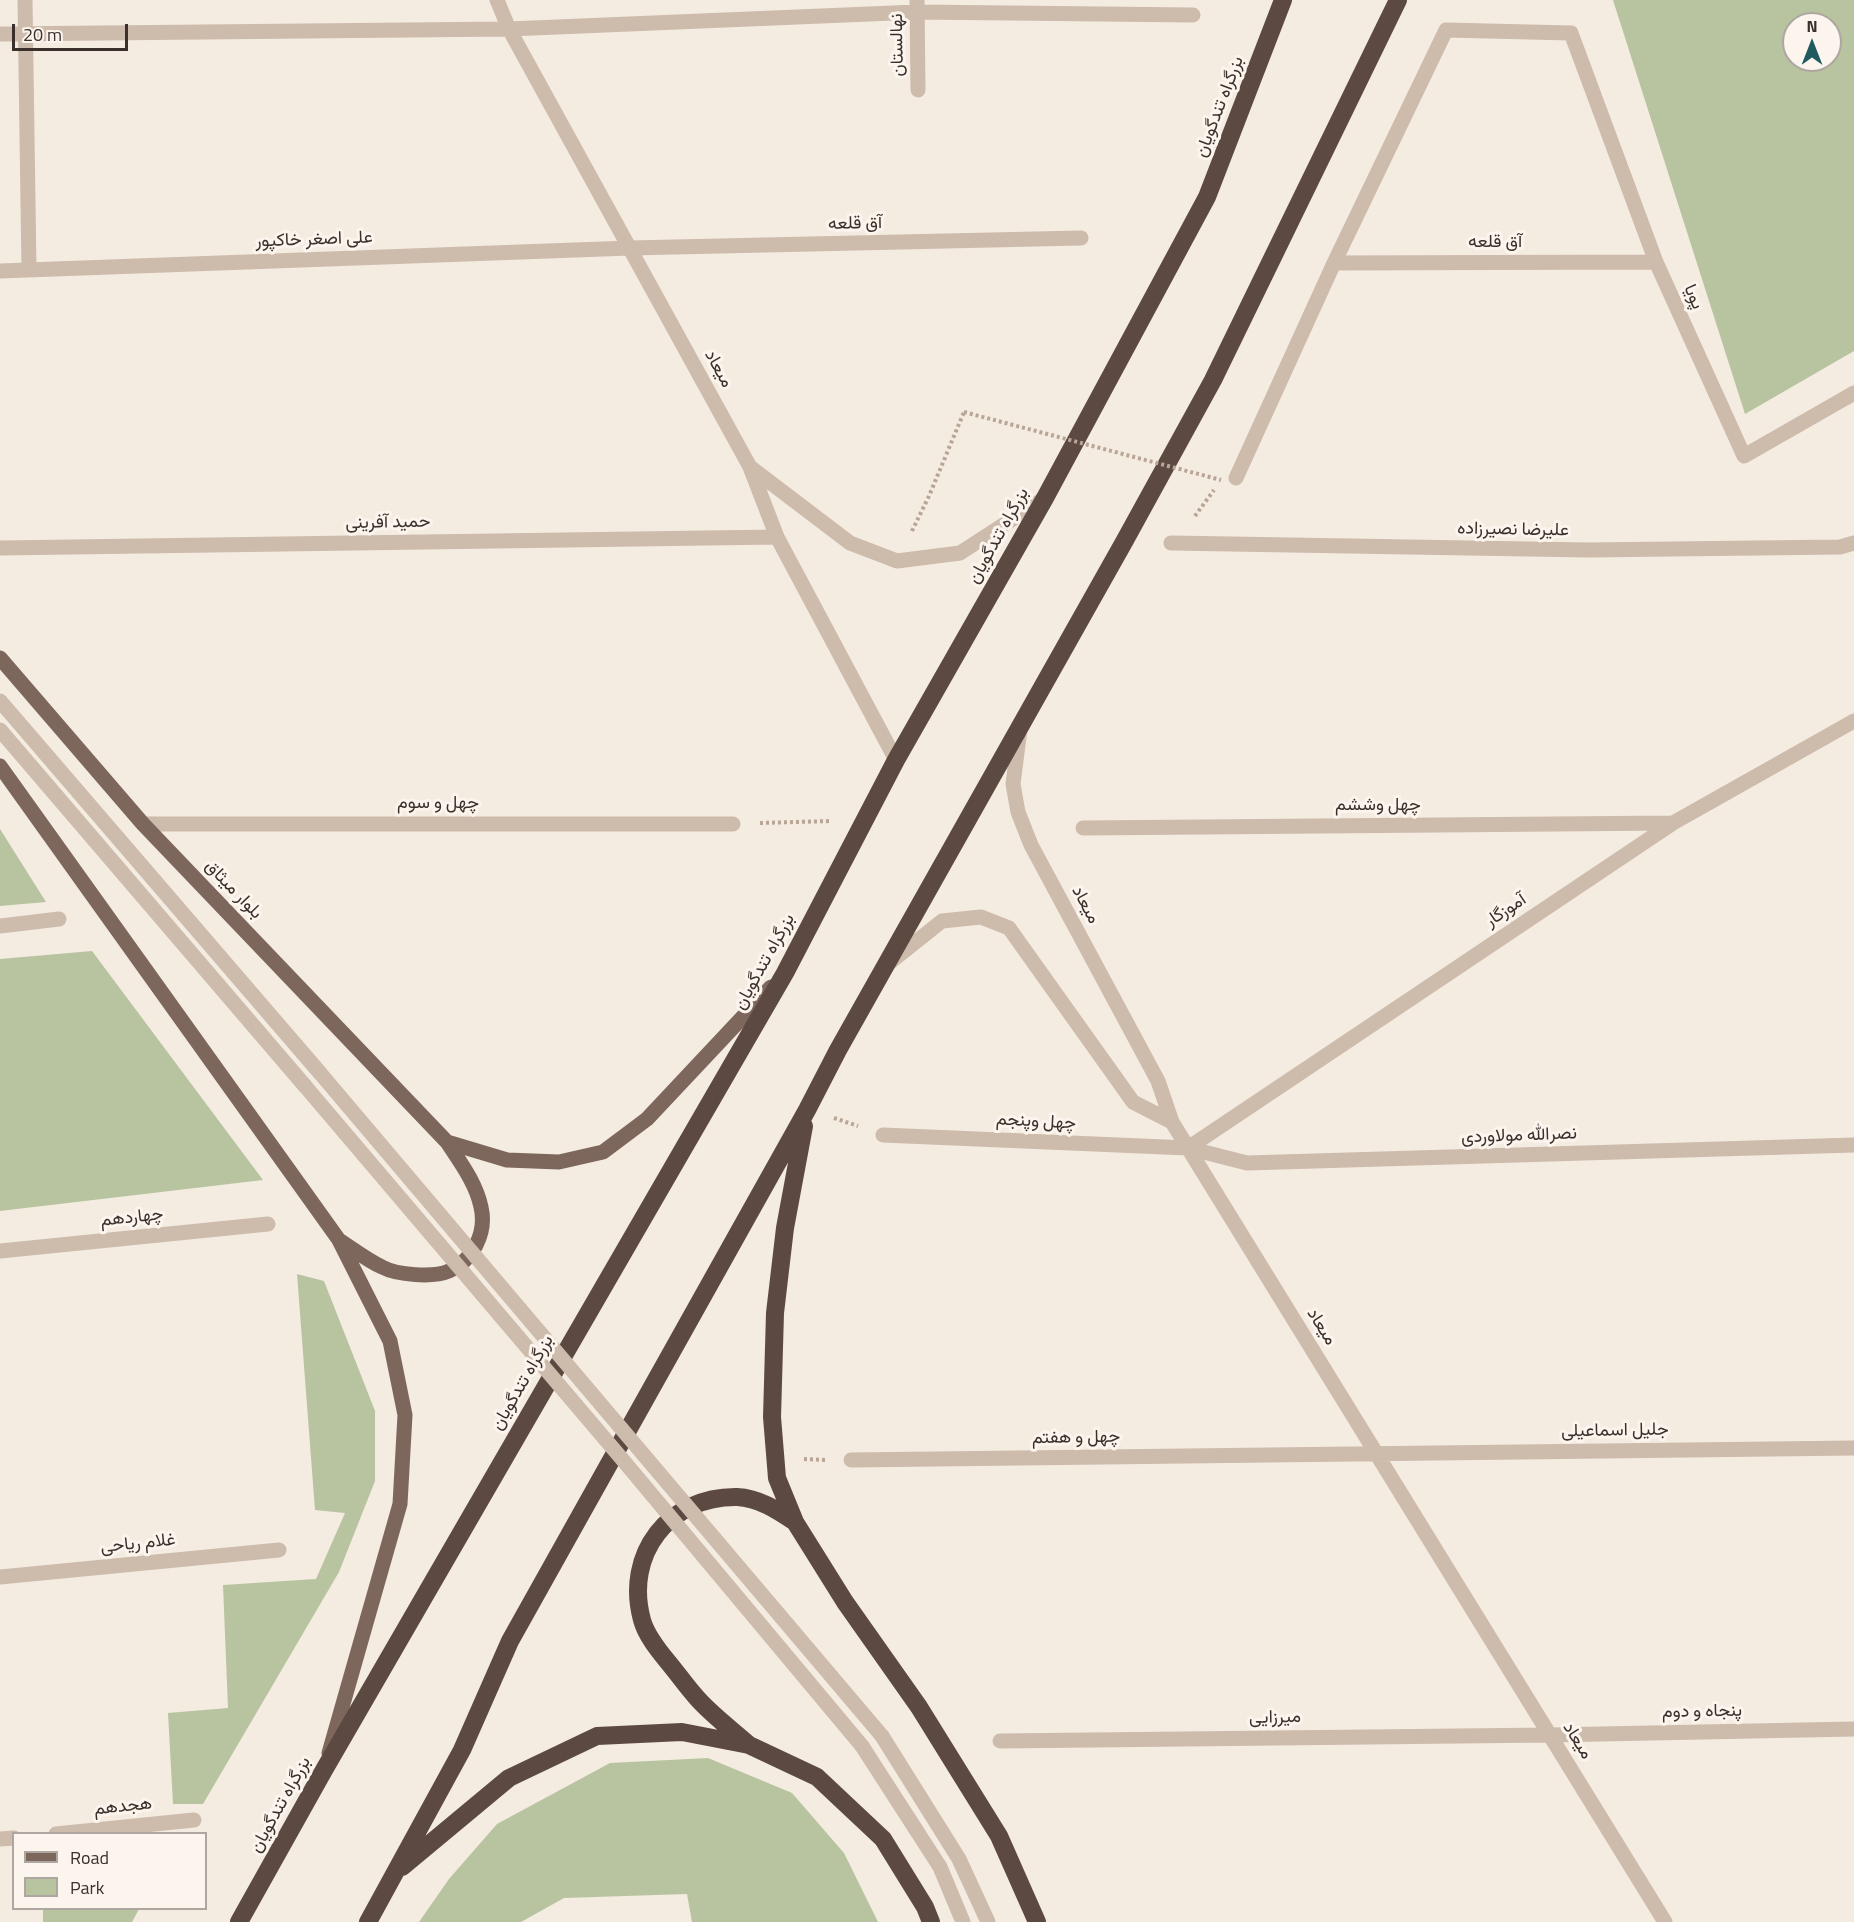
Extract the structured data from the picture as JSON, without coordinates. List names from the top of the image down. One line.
{"streets":{"highway":["بزرگراه تندگویان"],"main road":["بلوار میثاق"],"street":["نهالستان","آق قلعه","علی اصغر خاکپور","پویا","میعاد","حمید آفرینی","علیرضا نصیرزاده","چهل و سوم","چهل وششم","آموزگار","چهل وپنجم","نصرالله مولاوردی","چهاردهم","جلیل اسماعیلی","چهل و هفتم","غلام ریاحی","پنجاه و دوم","میرزایی","هجدهم"]},"crossings":[["بزرگراه تندگویان","میعاد"],["آق قلعه","علی اصغر خاکپور"],["آق قلعه","پویا"],["آق قلعه","میعاد"],["علی اصغر خاکپور","میعاد"],["میعاد","حمید آفرینی"],["میعاد","آموزگار"],["میعاد","چهل وپنجم"],["میعاد","نصرالله مولاوردی"],["میعاد","جلیل اسماعیلی"],["میعاد","چهل و هفتم"],["میعاد","پنجاه و دوم"],["میعاد","میرزایی"],["چهل و سوم","بلوار میثاق"],["چهل وششم","آموزگار"],["آموزگار","چهل وپنجم"],["آموزگار","نصرالله مولاوردی"],["چهل وپنجم","نصرالله مولاوردی"],["جلیل اسماعیلی","چهل و هفتم"],["پنجاه و دوم","میرزایی"]],"legend":["Road","Park"],"scale_bar":"20 m","north":"top"}
